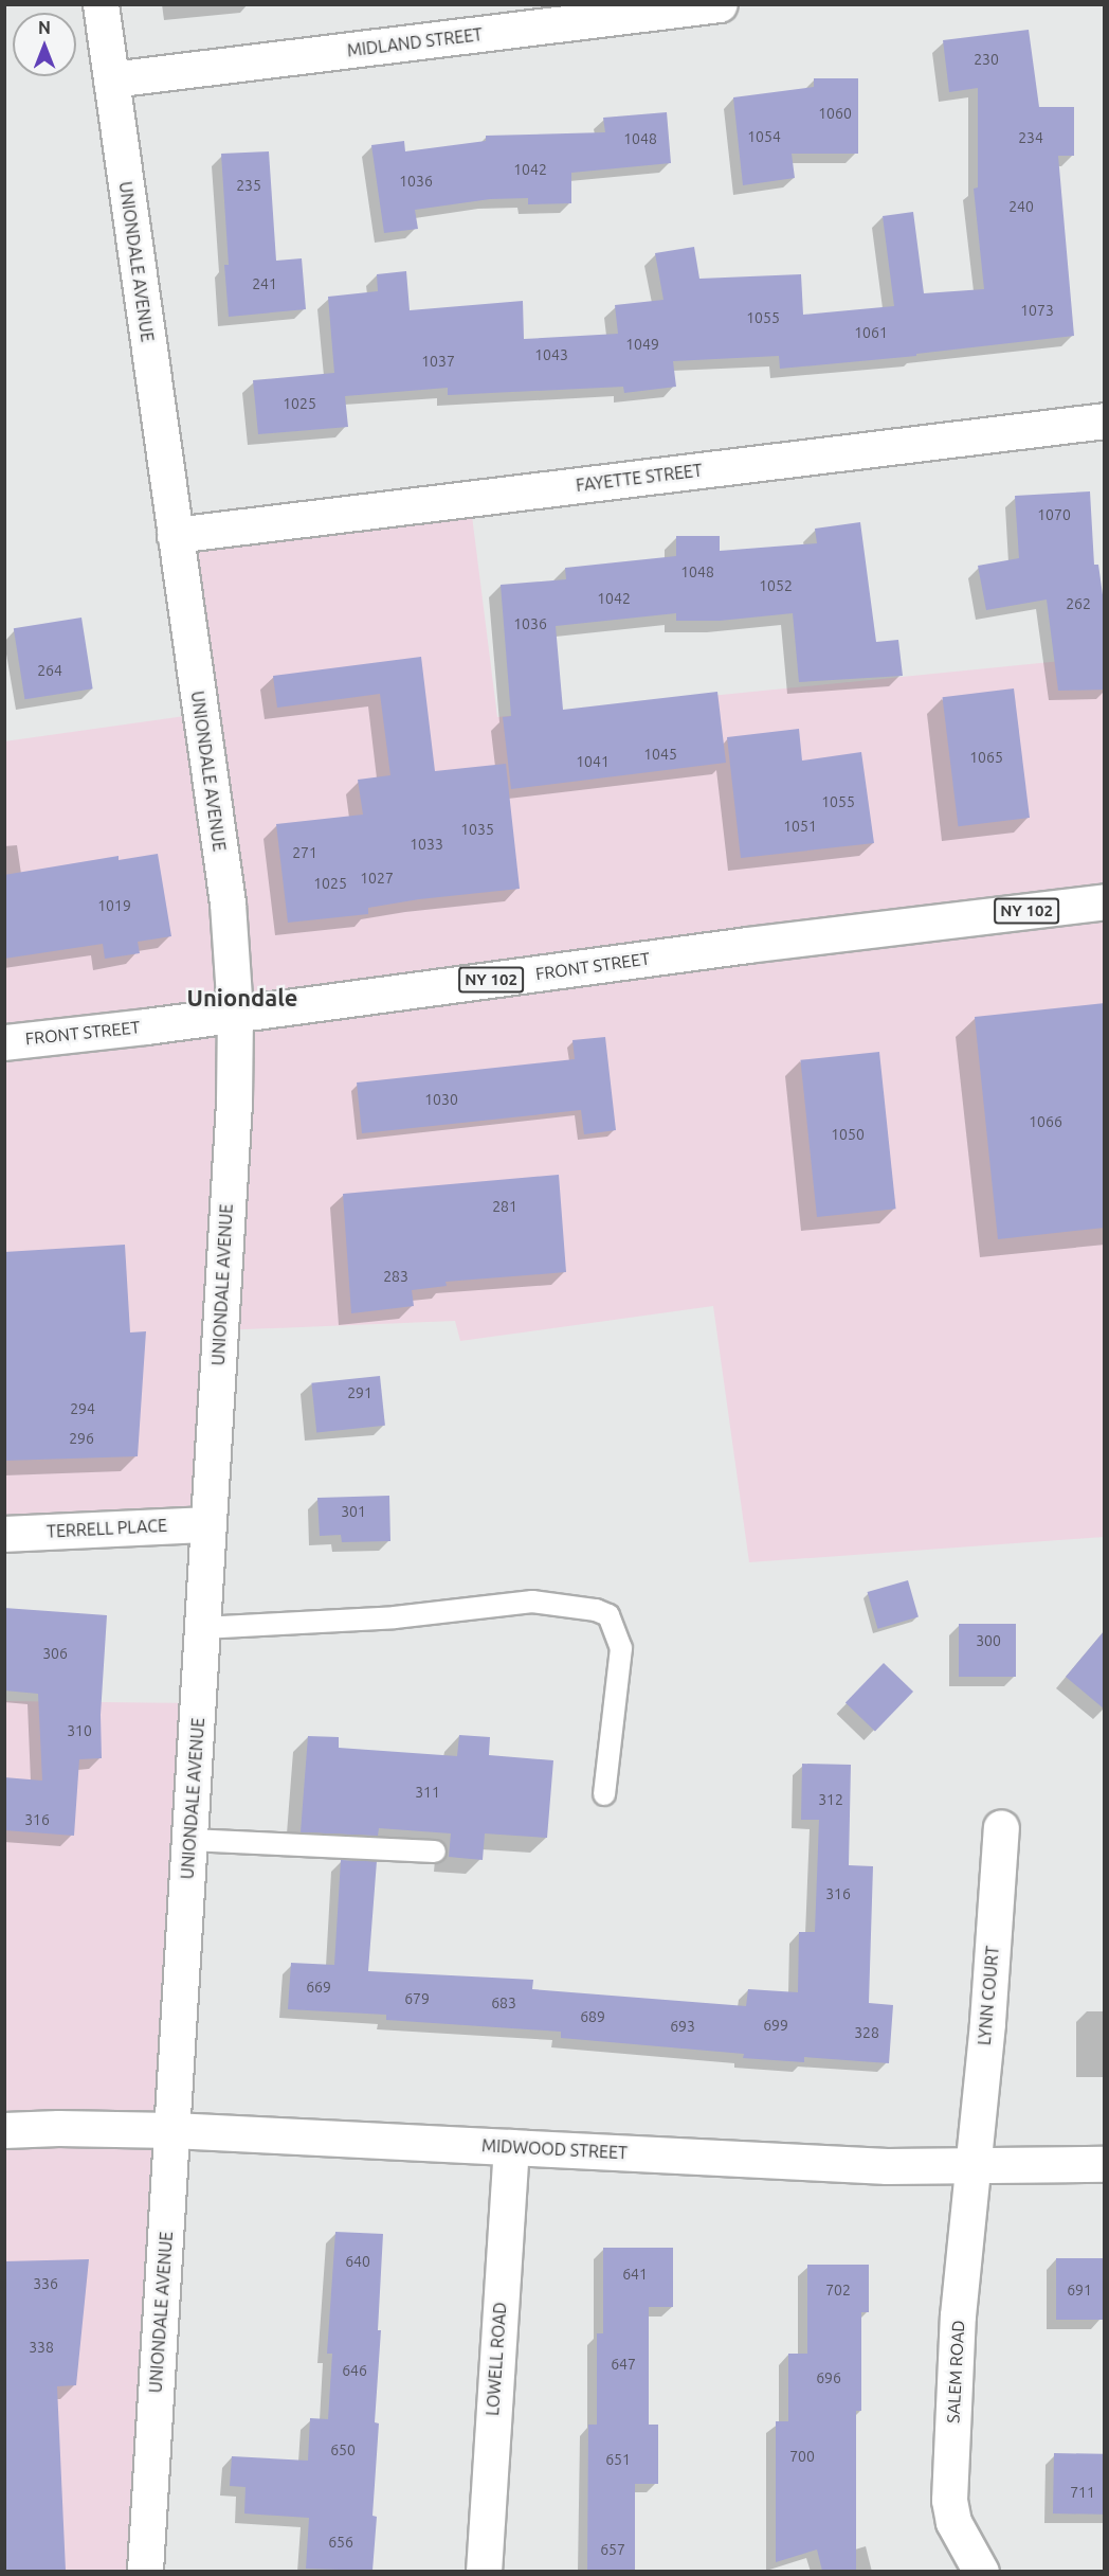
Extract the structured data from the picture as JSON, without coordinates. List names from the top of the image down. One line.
{"streets":{"street":["MIDLAND STREET","UNIONDALE AVENUE","FAYETTE STREET","NY 102","FRONT STREET","TERRELL PLACE","LYNN COURT","MIDWOOD STREET","LOWELL ROAD","SALEM ROAD"]},"crossings":[["MIDLAND STREET","UNIONDALE AVENUE"],["UNIONDALE AVENUE","FAYETTE STREET"],["UNIONDALE AVENUE","FRONT STREET"],["UNIONDALE AVENUE","TERRELL PLACE"],["UNIONDALE AVENUE","MIDWOOD STREET"],["LYNN COURT","MIDWOOD STREET"],["LYNN COURT","SALEM ROAD"],["MIDWOOD STREET","LOWELL ROAD"],["MIDWOOD STREET","SALEM ROAD"]],"districts":["Uniondale"],"house_numbers":["230","1060","1054","234","1048","1042","1036","235","240","241","1073","1055","1061","1049","1043","1037","1025","1070","1048","1052","1042","262","1036","264","1045","1065","1041","1055","1051","1035","1033","271","1027","1025","1019","1030","1066","1050","281","283","291","294","296","301","300","306","310","311","312","316","316","669","679","683","689","699","693","328","640","641","336","702","691","338","647","646","696","650","700","651","711","656","657"],"north":"top"}
